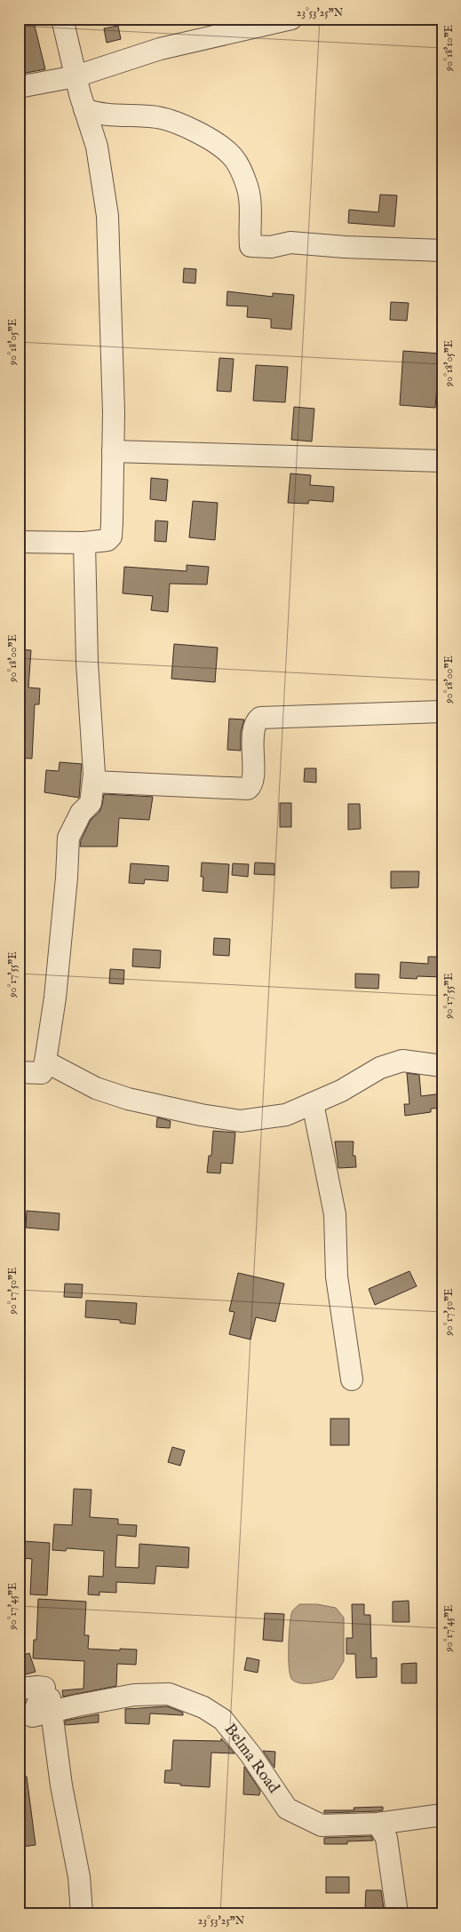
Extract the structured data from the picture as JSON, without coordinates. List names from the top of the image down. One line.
{"streets":{"street":["Belma Road"]},"coordinates":["23°53'25\"N","90°18'10\"E","90°18'05\"E","90°18'00\"E","90°17'55\"E","90°17'50\"E","90°17'45\"E"]}
